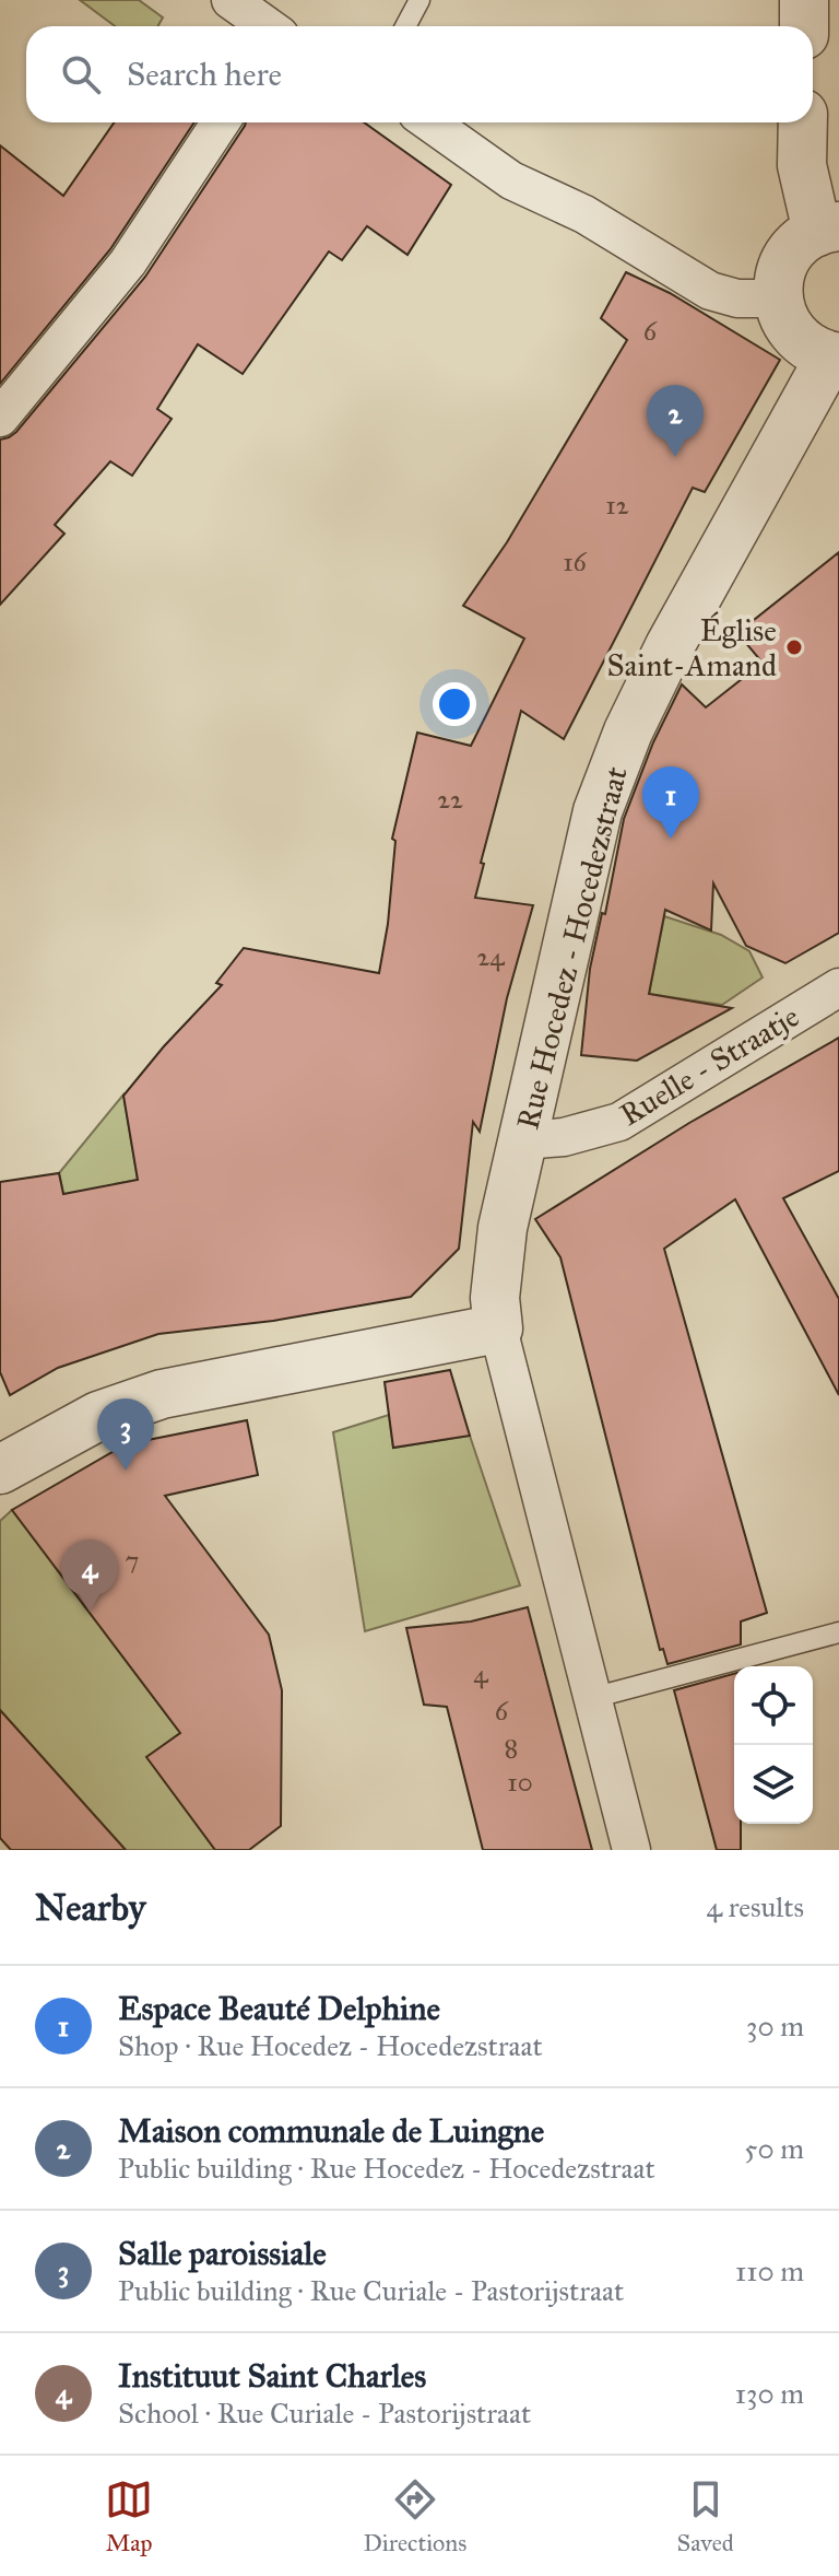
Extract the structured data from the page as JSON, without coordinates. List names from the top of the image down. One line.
{"streets":{"street":["Rue Hocedez - Hocedezstraat","Ruelle - Straatje"]},"crossings":[["Rue Hocedez - Hocedezstraat","Ruelle - Straatje"]],"places":["Église Saint-Amand"],"house_numbers":["6","12","16","22","24","7","4","6","8","10"],"page":{"search":"Search here","pins":["2","1","3","4"],"heading":["Nearby","4 results"],"list":[{"mark":"1","name":"Espace Beauté Delphine","note":"Shop · Rue Hocedez - Hocedezstraat","value":"30 m"},{"mark":"2","name":"Maison communale de Luingne","note":"Public building · Rue Hocedez - Hocedezstraat","value":"50 m"},{"mark":"3","name":"Salle paroissiale","note":"Public building · Rue Curiale - Pastorijstraat","value":"110 m"},{"mark":"4","name":"Instituut Saint Charles","note":"School · Rue Curiale - Pastorijstraat","value":"130 m"}],"nav":["Map","Directions","Saved"]}}
